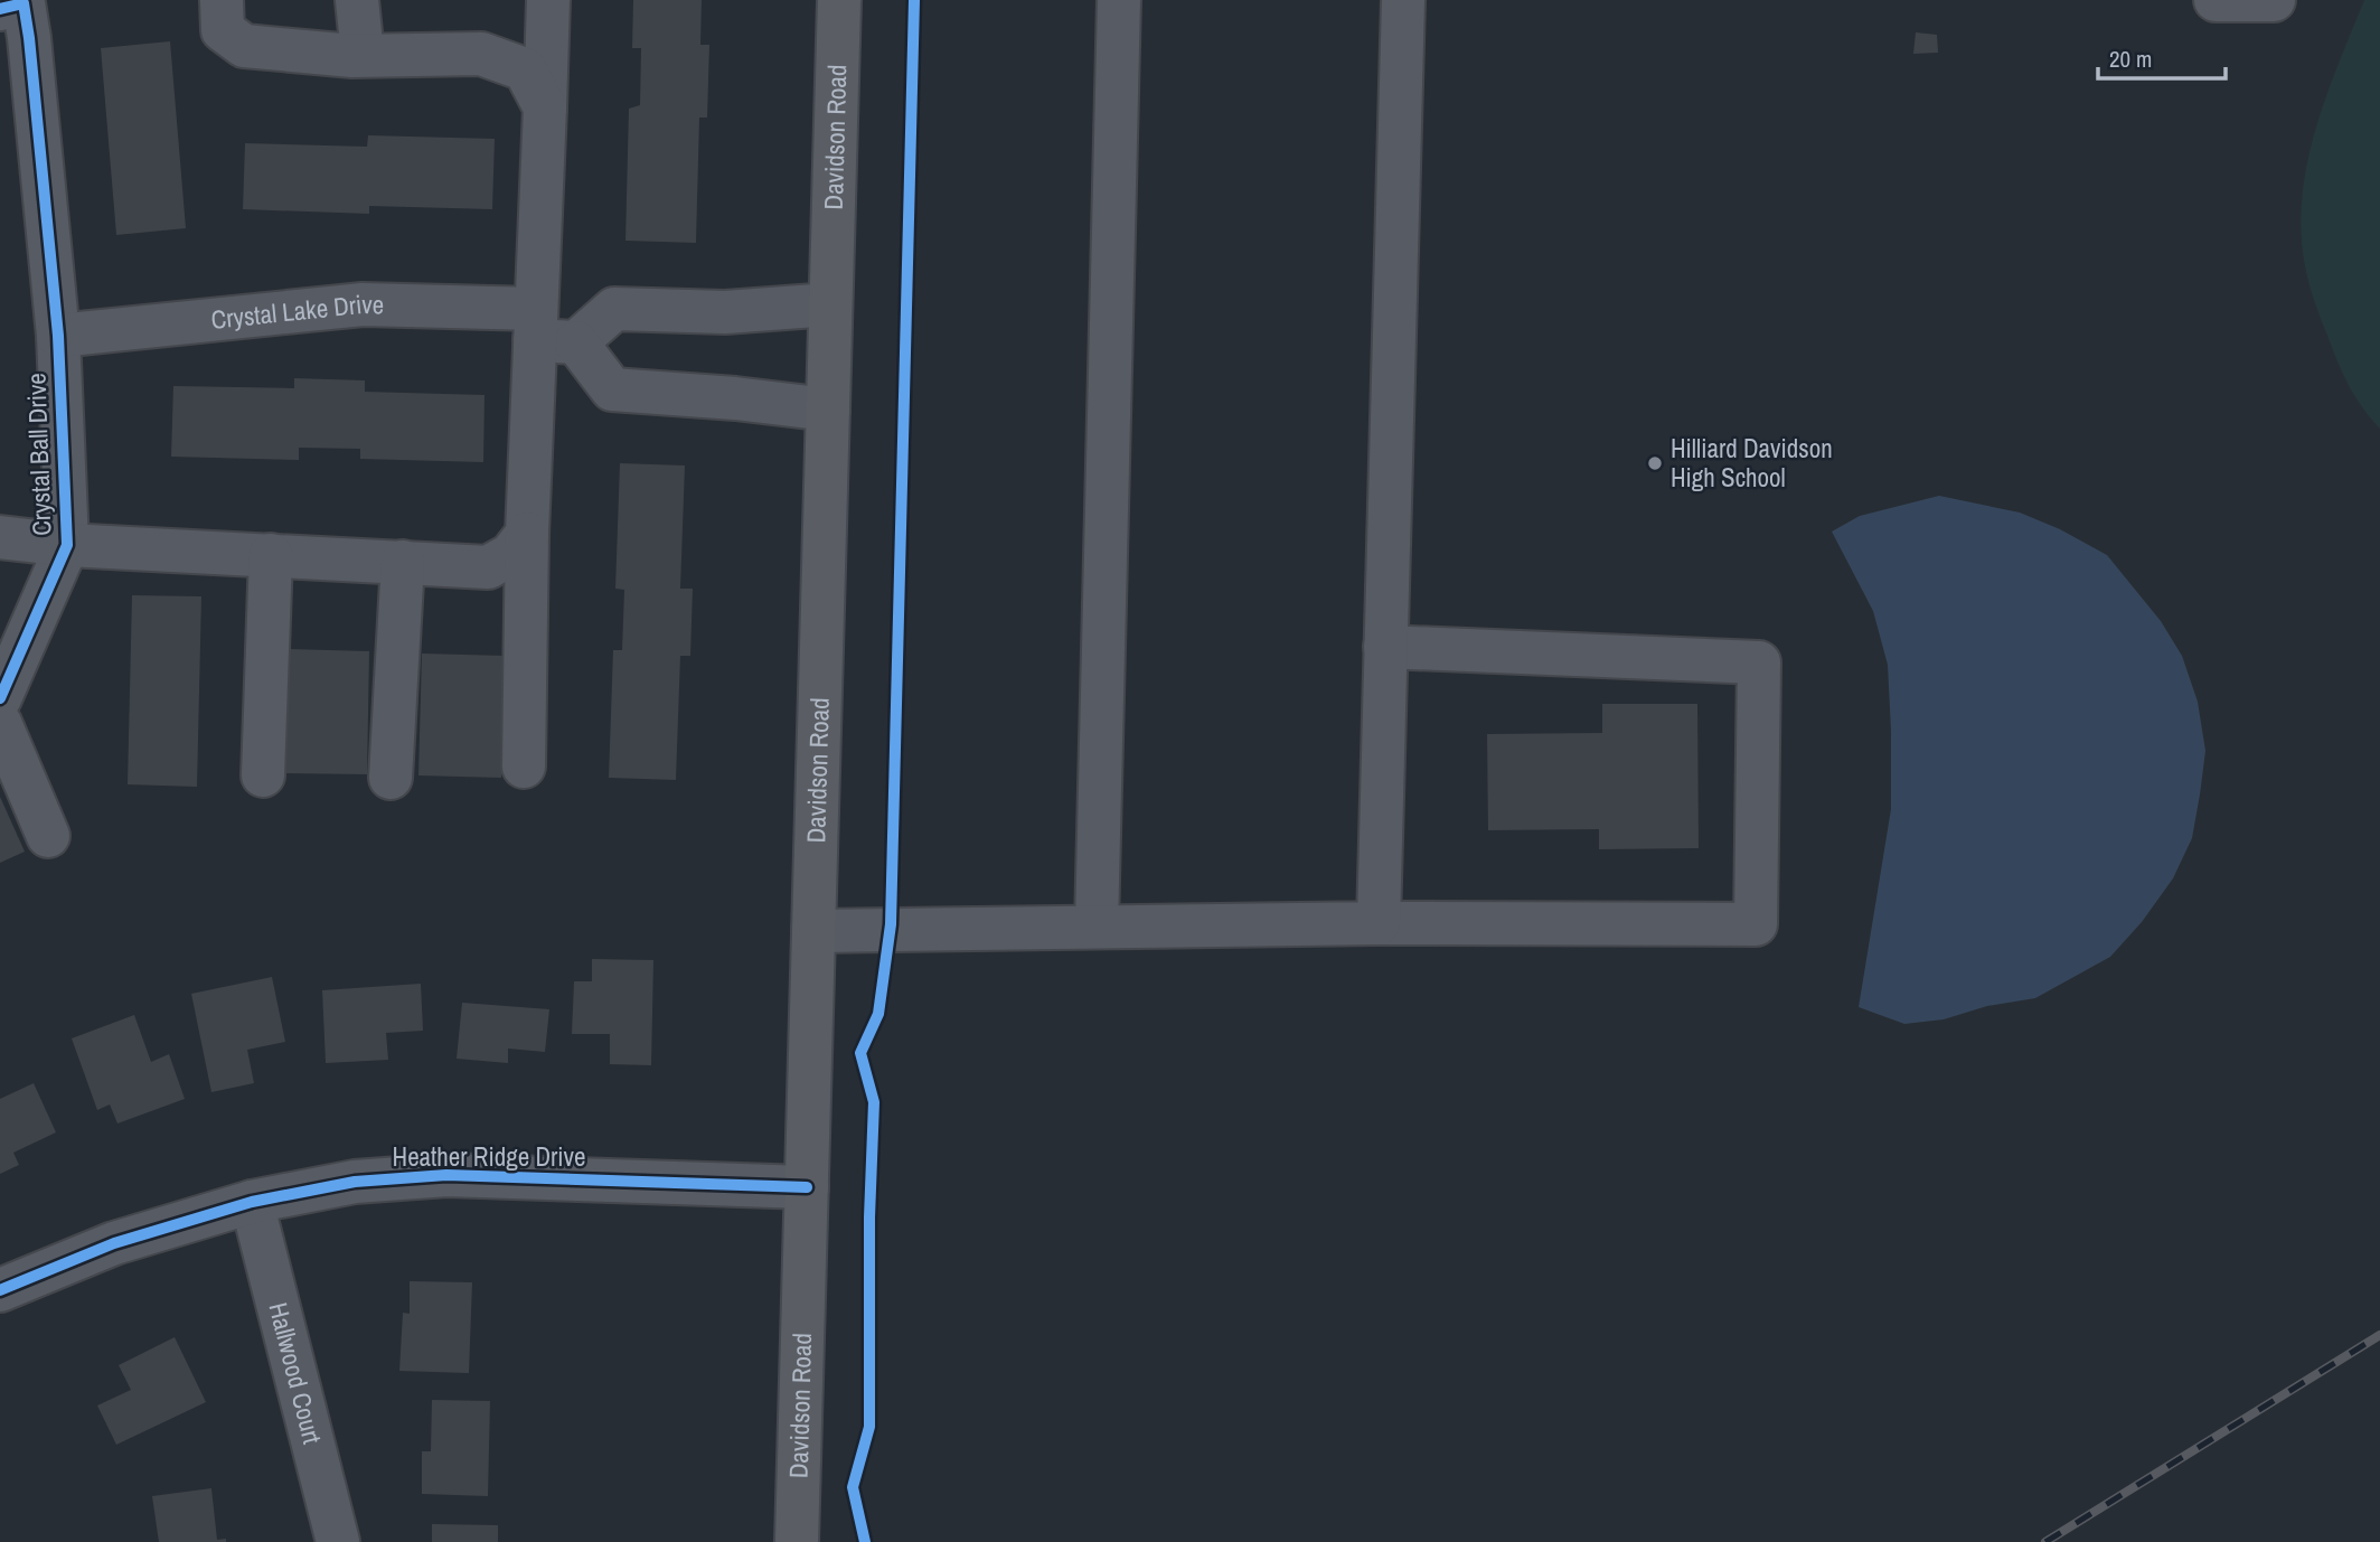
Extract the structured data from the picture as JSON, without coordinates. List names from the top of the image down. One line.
{"streets":{"main road":["Davidson Road"],"street":["Crystal Lake Drive","Crystal Ball Drive","Heather Ridge Drive","Hallwood Court"]},"crossings":[["Davidson Road","Heather Ridge Drive"],["Crystal Lake Drive","Crystal Ball Drive"],["Heather Ridge Drive","Hallwood Court"]],"places":["Hilliard Davidson High School"],"scale_bar":"20 m"}
